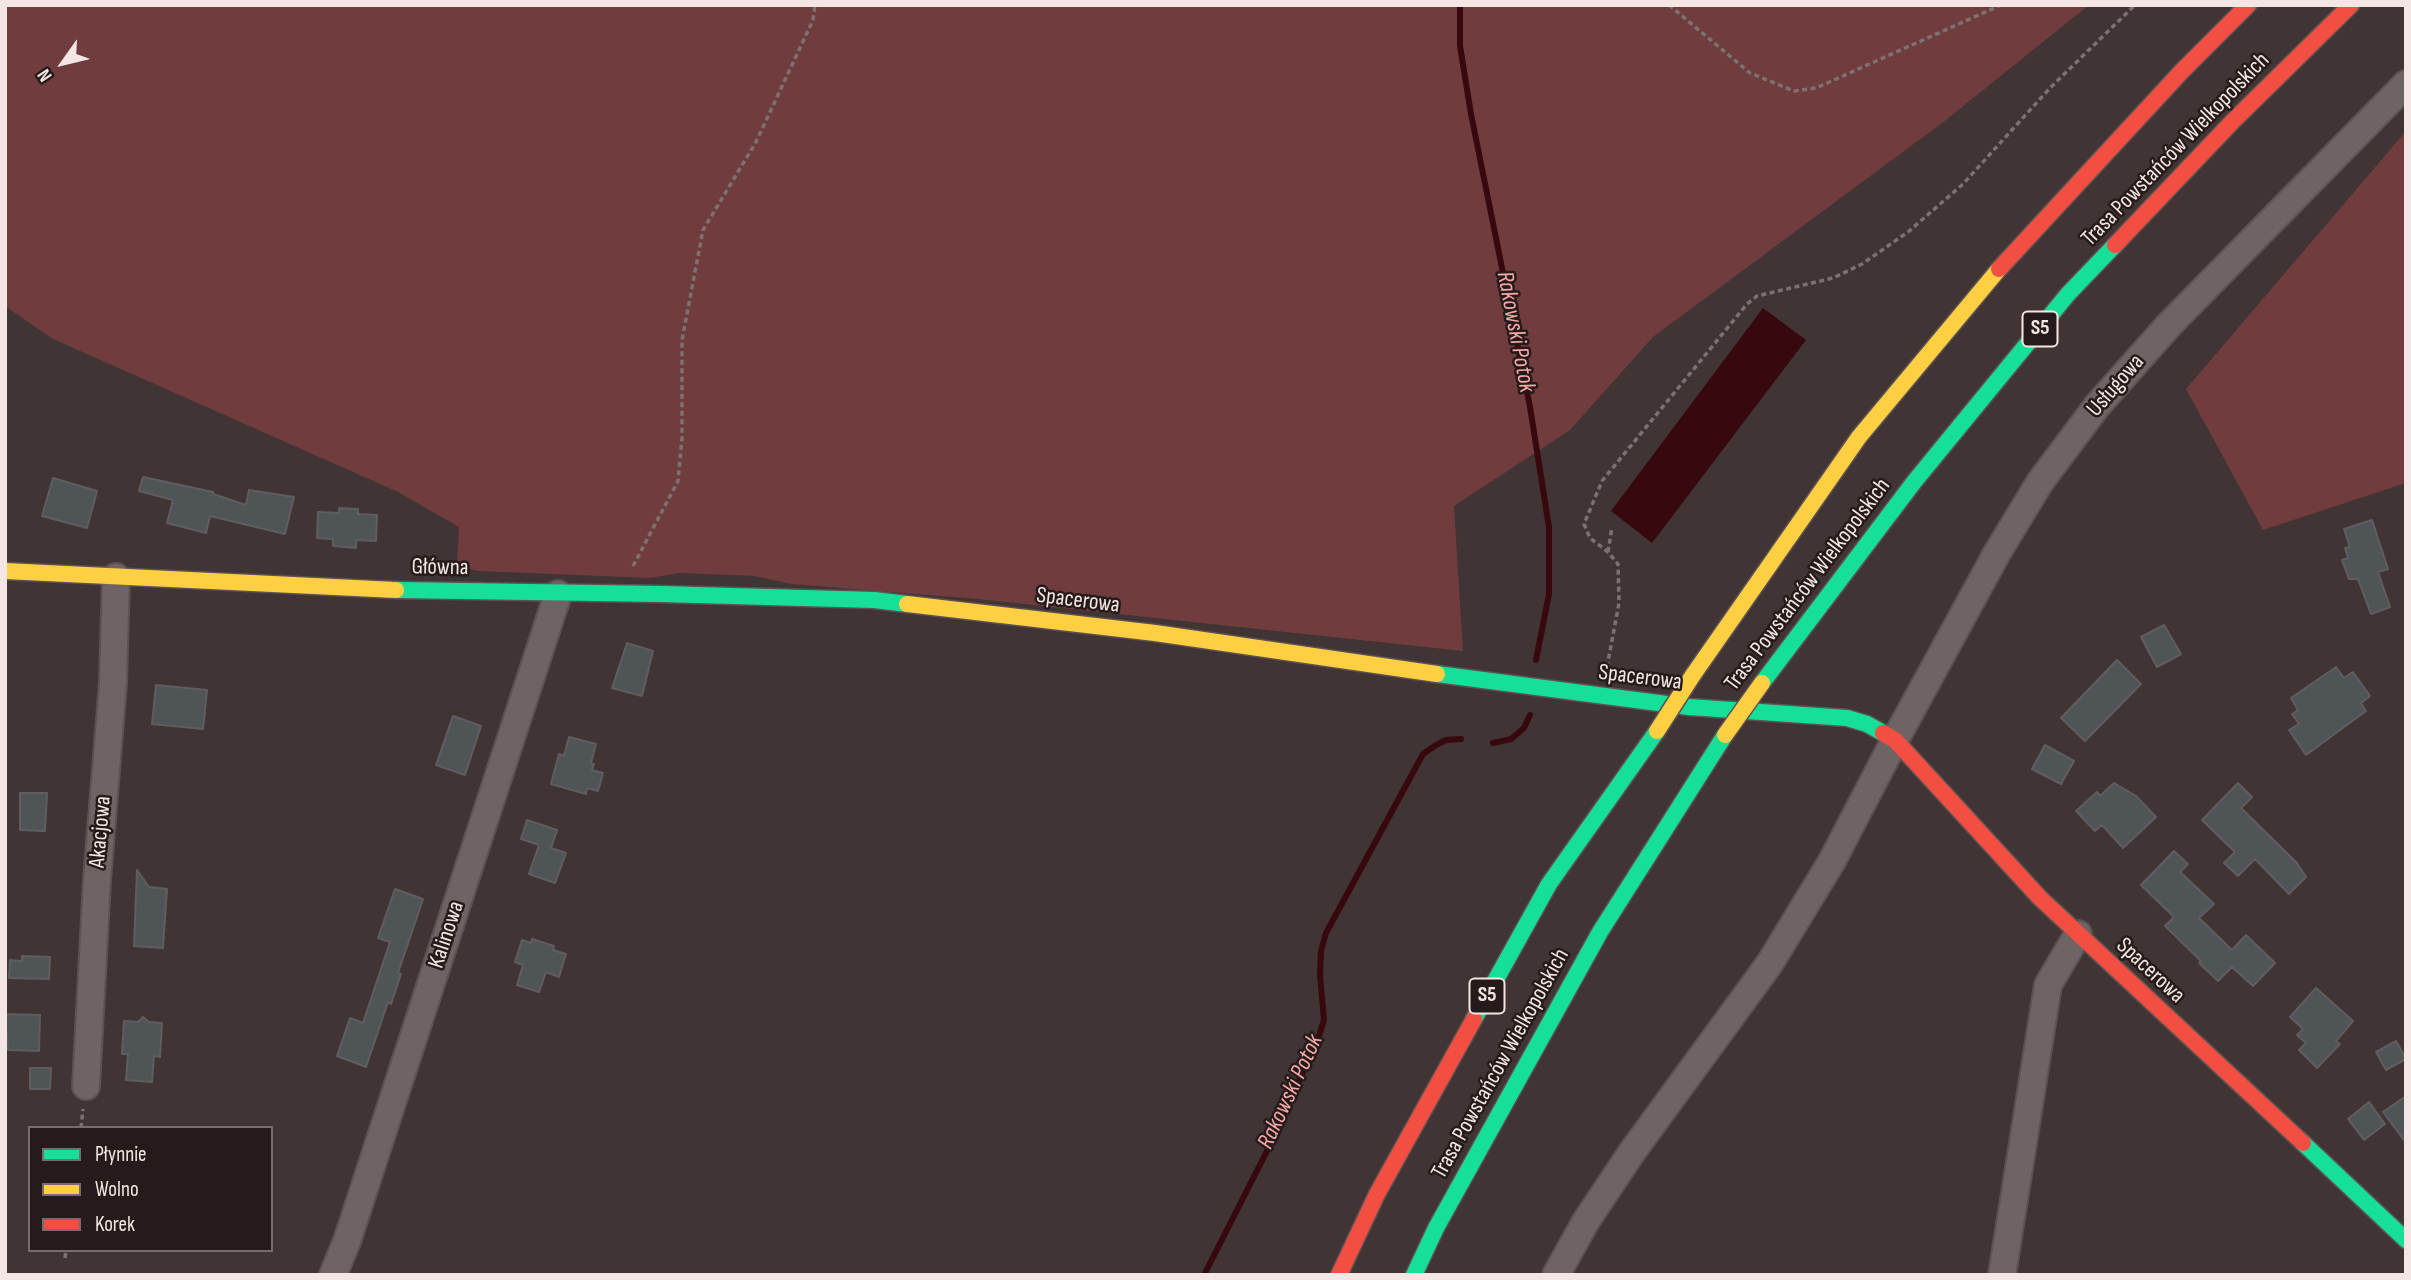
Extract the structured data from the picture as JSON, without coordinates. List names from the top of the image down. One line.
{"streets":{"main road":["Trasa Powstańców Wielkopolskich","S5","Główna","Spacerowa"],"street":["Usługowa","Akacjowa","Kalinowa"]},"crossings":[["Usługowa","Spacerowa"],["Główna","Spacerowa"],["Główna","Akacjowa"],["Główna","Kalinowa"]],"water":["Rakowski Potok"],"legend":["Płynnie","Wolno","Korek"],"north":"bottom left"}
